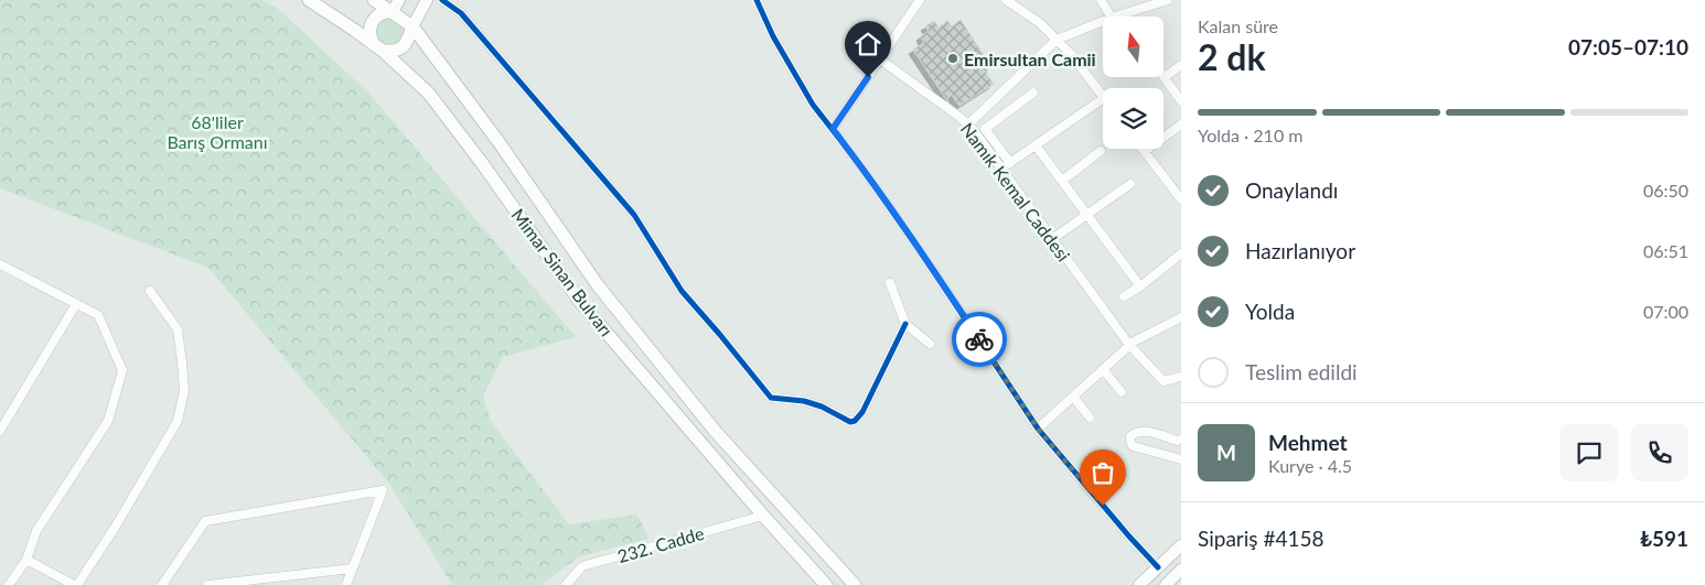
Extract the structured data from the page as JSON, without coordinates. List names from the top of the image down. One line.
{"streets":{"main road":["Mimar Sinan Bulvarı"],"street":["Namık Kemal Caddesi","232. Cadde"]},"crossings":[["Mimar Sinan Bulvarı","232. Cadde"]],"parks":["68'liler Barış Ormanı"],"places":["Emirsultan Camii"],"north":"top","page":{"heading":["2 dk","Kalan süre","07:05–07:10"],"panel":["Mehmet","Kurye · 4.5","Sipariş #4158","₺591"],"bar":"Yolda · 210 m","list":[["Onaylandı","06:50"],["Hazırlanıyor","06:51"],["Yolda","07:00"],"Teslim edildi"],"round":"M"}}
